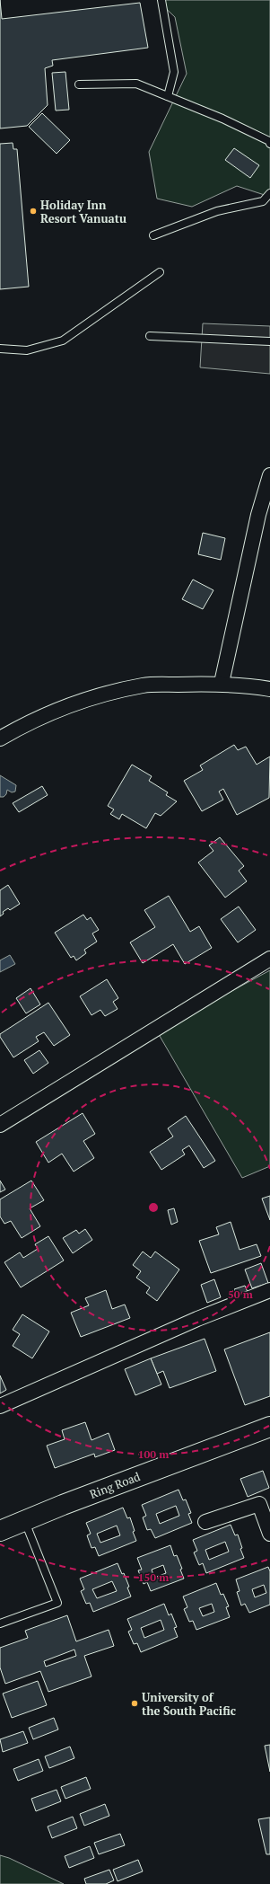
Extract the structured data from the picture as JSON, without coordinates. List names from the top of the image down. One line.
{"streets":{"main road":["Ring Road"]},"places":["Holiday Inn Resort Vanuatu","University of the South Pacific"],"rings":["50 m","100 m","150 m"]}
